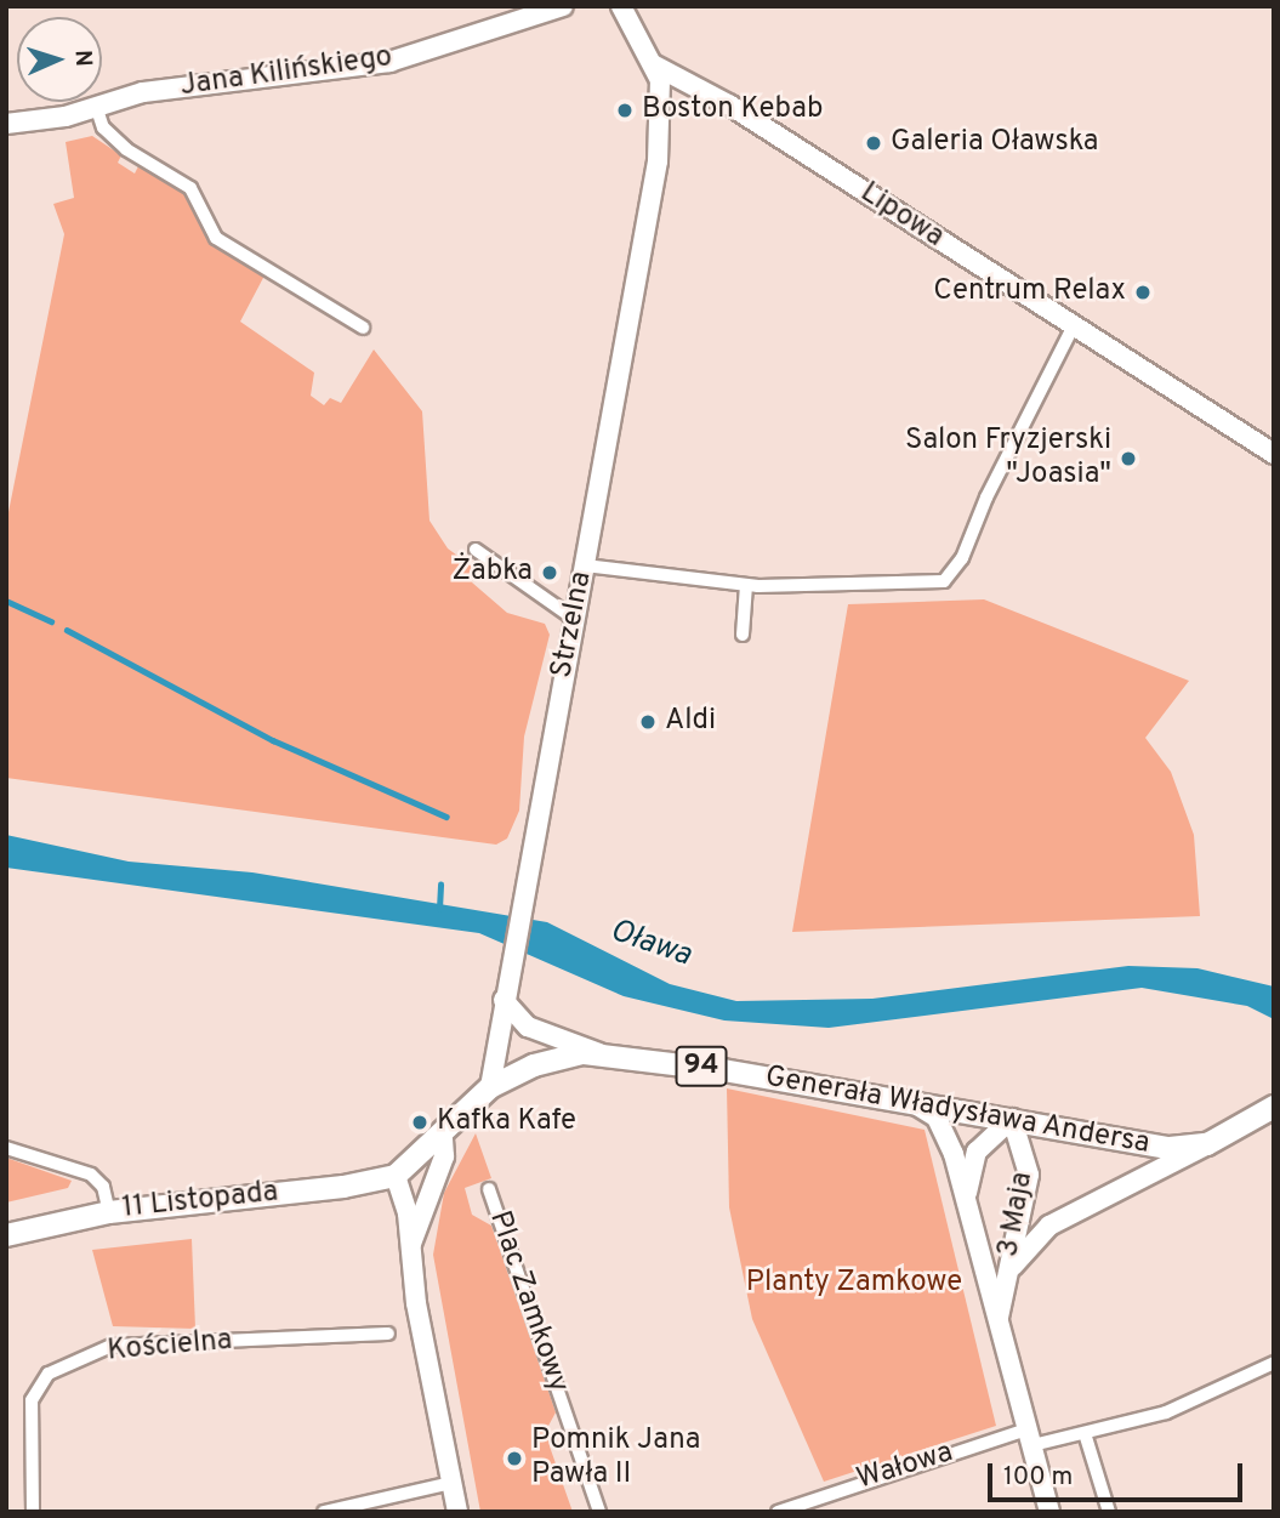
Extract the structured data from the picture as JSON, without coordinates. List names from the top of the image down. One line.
{"streets":{"main road":["Jana Kilińskiego","Lipowa","Strzelna","94","Generała Władysława Andersa","11 Listopada","3 Maja"],"street":["Plac Zamkowy","Kościelna","Wałowa"]},"crossings":[["Lipowa","Strzelna"],["Strzelna","Generała Władysława Andersa"],["94","Generała Władysława Andersa"],["Generała Władysława Andersa","11 Listopada"],["Generała Władysława Andersa","3 Maja"],["3 Maja","Wałowa"]],"water":["Oława"],"parks":["Planty Zamkowe"],"places":["Boston Kebab","Galeria Oławska","Centrum Relax","Salon Fryzjerski \"Joasia\"","Żabka","Aldi","Kafka Kafe","Pomnik Jana Pawła II"],"scale_bar":"100 m","north":"right"}
